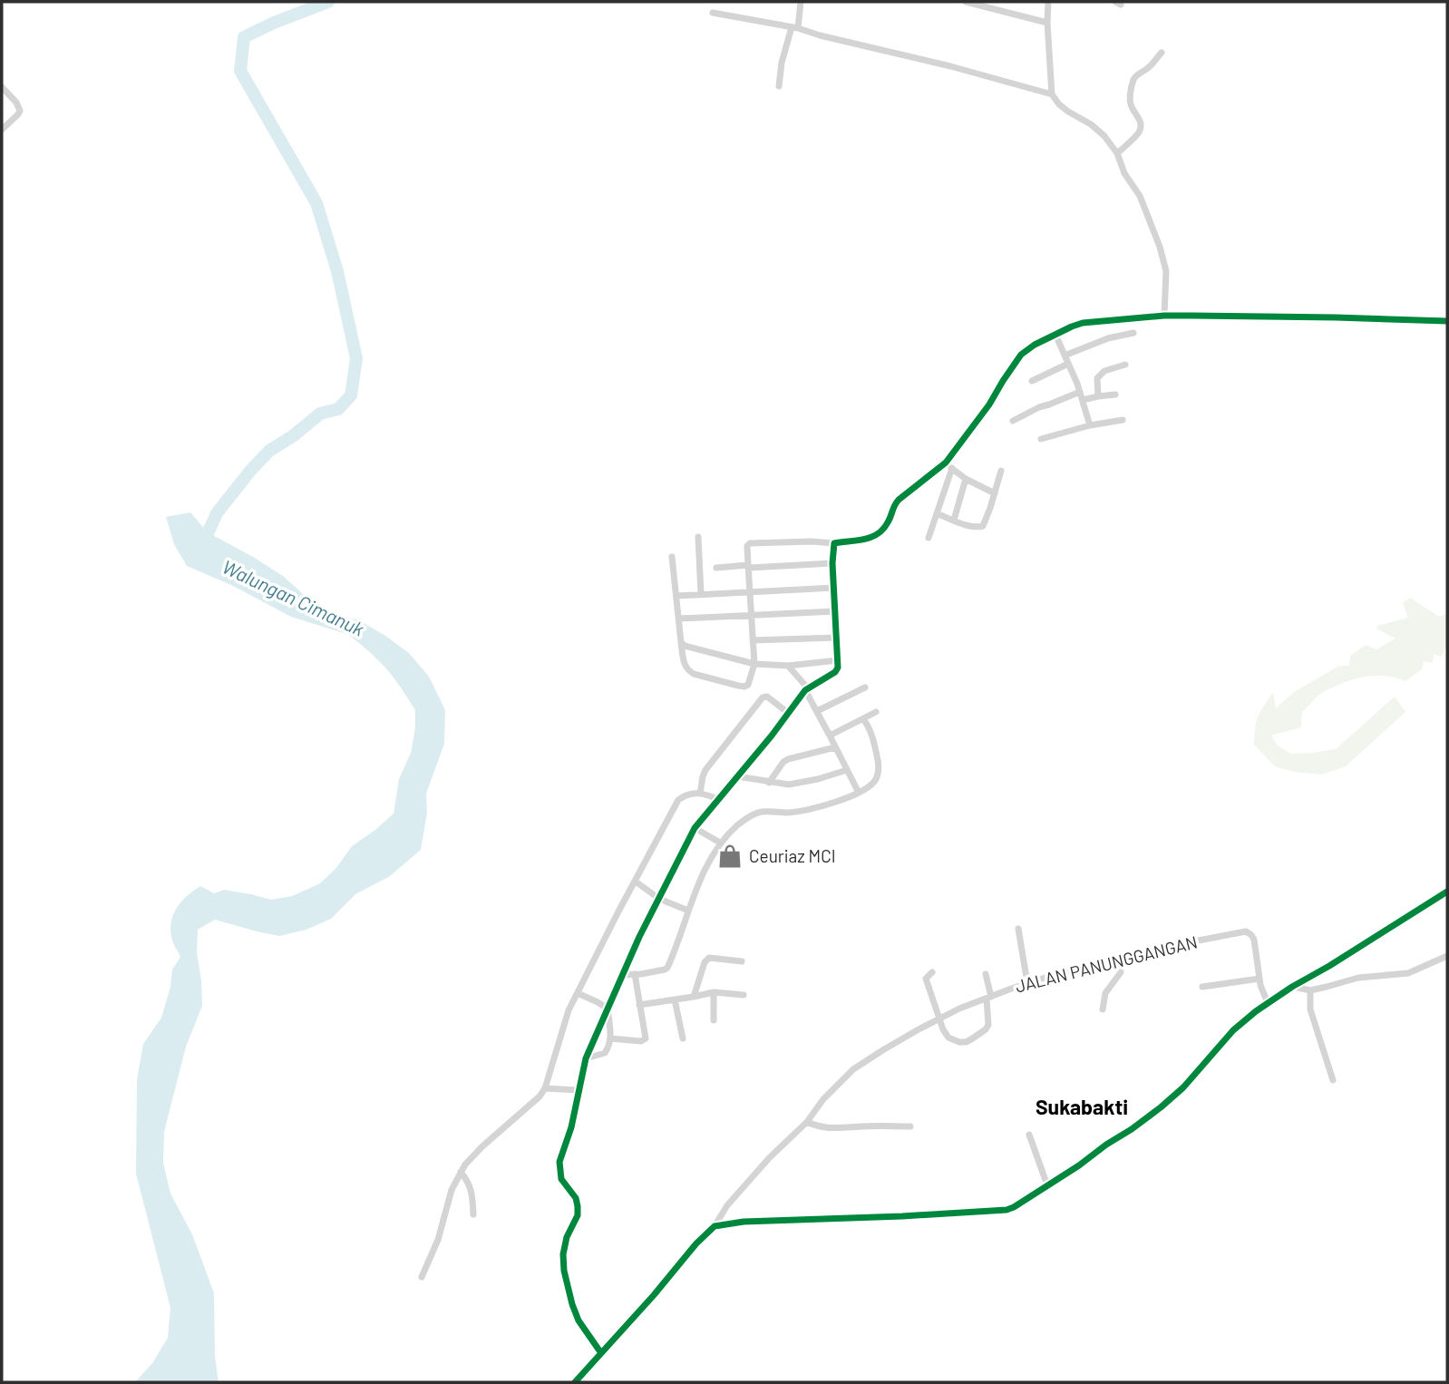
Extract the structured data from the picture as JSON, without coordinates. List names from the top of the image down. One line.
{"streets":{"street":["JALAN PANUNGGANGAN"]},"districts":["Sukabakti"],"water":["Walungan Cimanuk"],"places":{"shop":["Ceuriaz MCI"]}}
